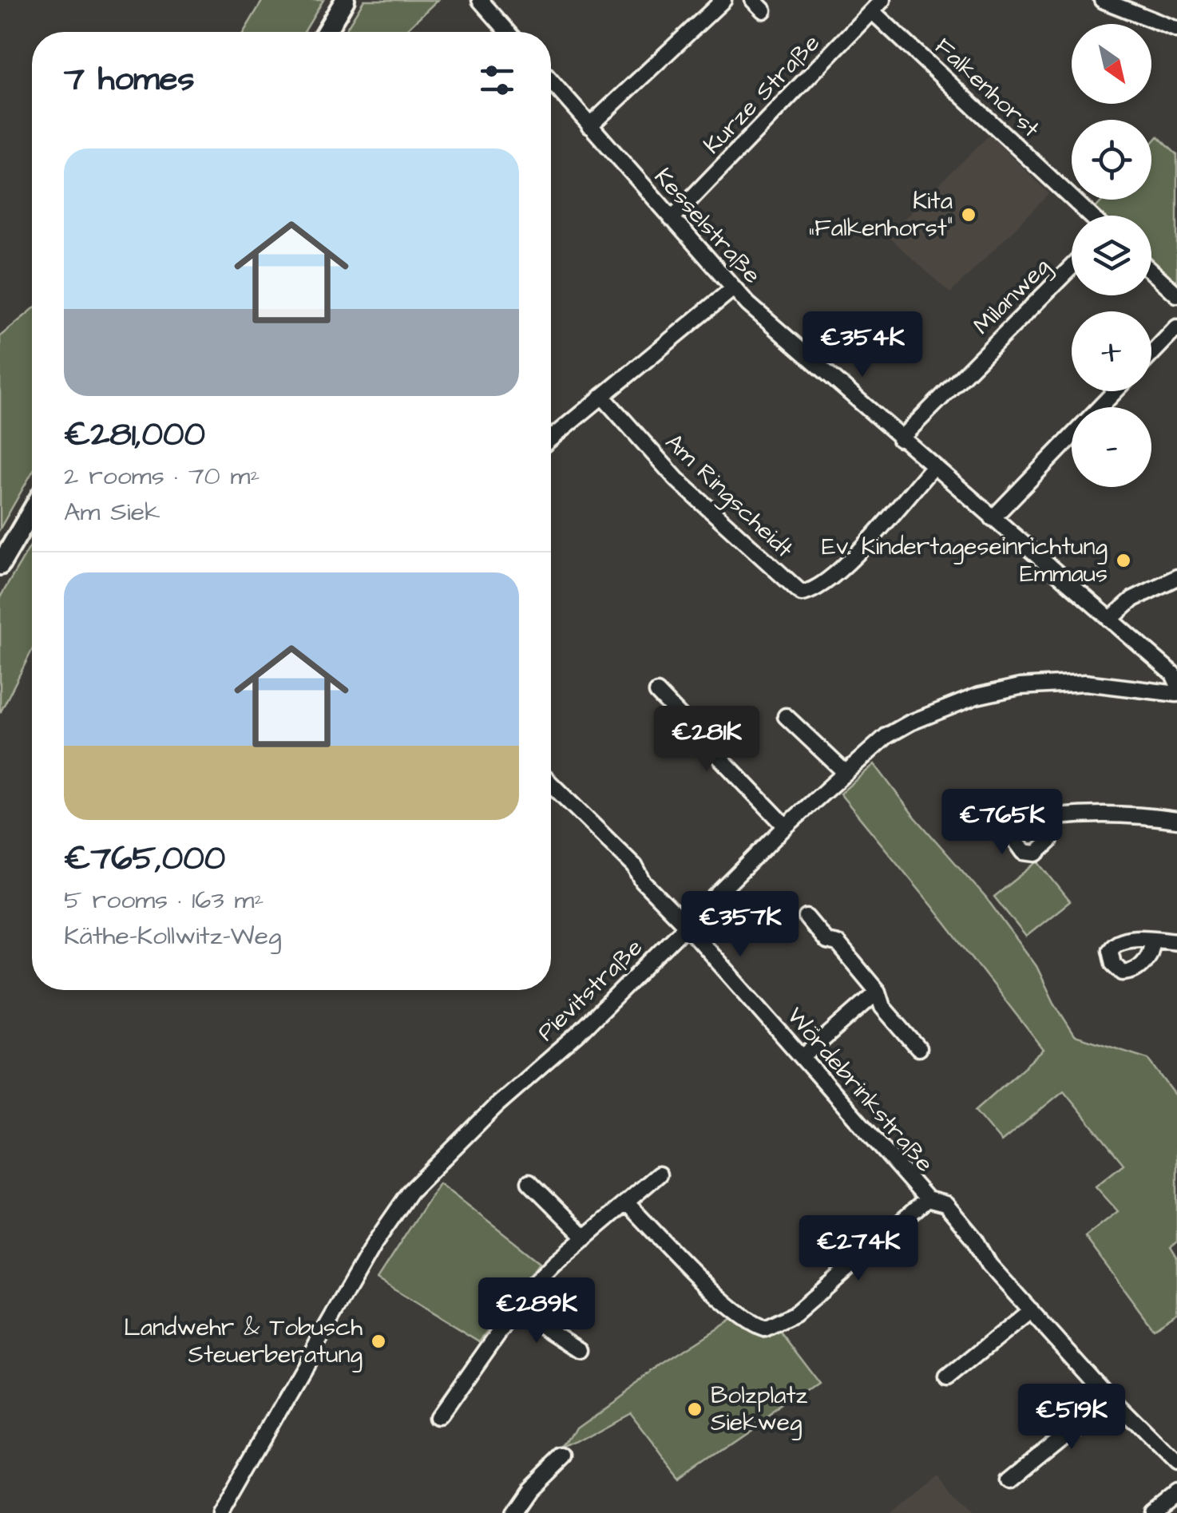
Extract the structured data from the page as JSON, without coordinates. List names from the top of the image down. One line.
{"streets":{"street":["Falkenhorst","Kurze Straße","Kesselstraße","Milanweg","Am Ringscheidt","Pievitstraße","Wördebrinkstraße"]},"crossings":[["Falkenhorst","Kurze Straße"],["Kurze Straße","Kesselstraße"],["Kesselstraße","Milanweg"],["Kesselstraße","Am Ringscheidt"],["Pievitstraße","Wördebrinkstraße"]],"places":["Kita „Falkenhorst“","Ev. Kindertageseinrichtung Emmaus","Landwehr & Tobusch Steuerberatung","Bolzplatz Siekweg"],"north":"bottom right","page":{"map_buttons":["+","−"],"heading":"7 homes","list":[{"name":"€281,000","note":"2 rooms · 70 m² · Am Siek"},{"name":"€765,000","note":"5 rooms · 163 m² · Käthe-Kollwitz-Weg"}],"price":["€354K","€281K","€765K","€357K","€274K","€289K","€519K"]}}
